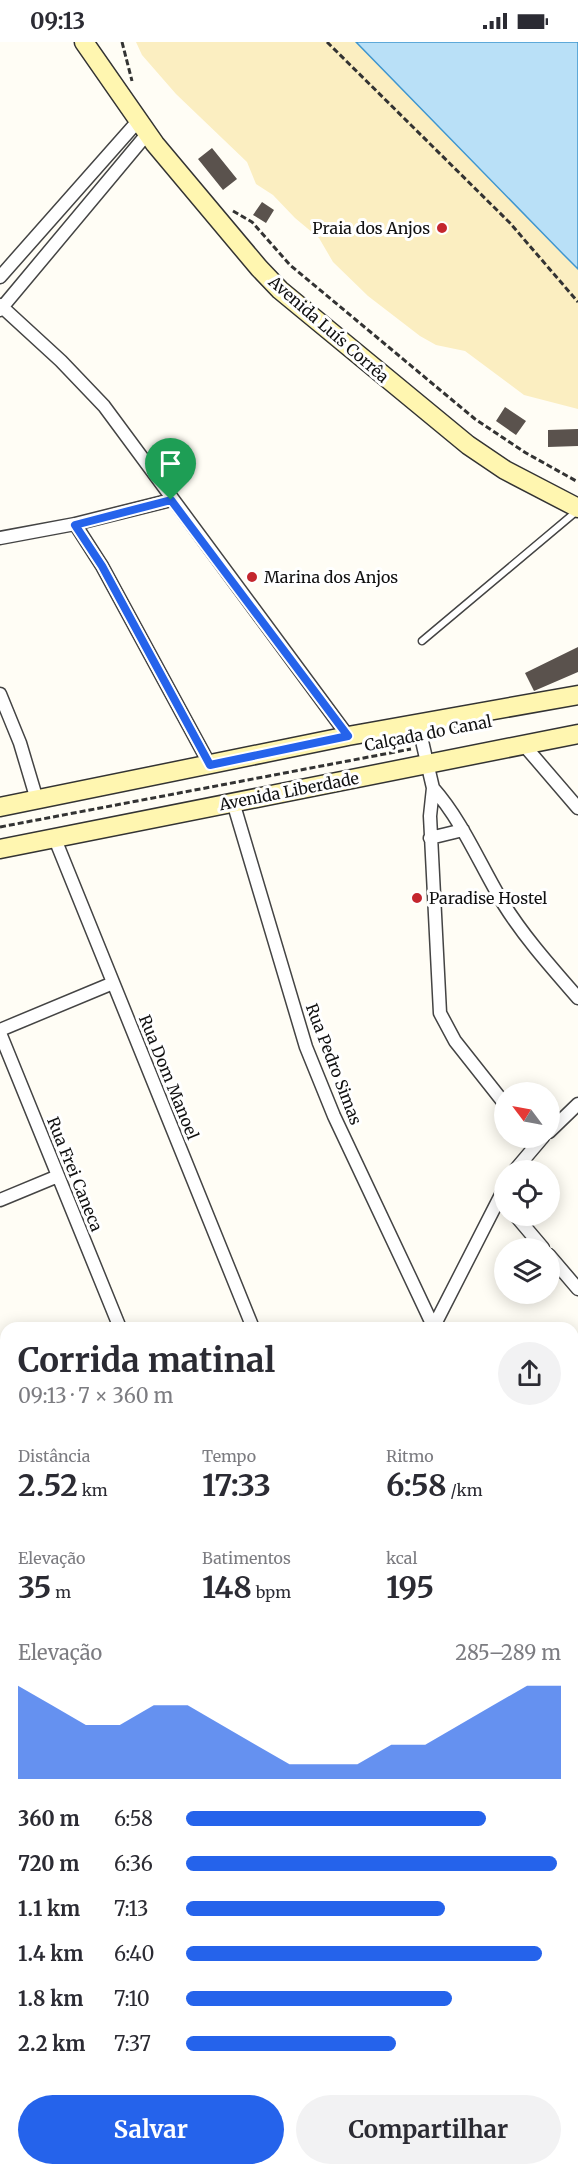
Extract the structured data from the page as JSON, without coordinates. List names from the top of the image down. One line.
{"streets":{"main road":["Avenida Luís Corrêa","Avenida Liberdade"],"street":["Rua Pedro Simas","Rua Dom Manoel","Rua Frei Caneca"],"path":["Calçada do Canal"]},"crossings":[["Calçada do Canal","Avenida Liberdade"],["Avenida Liberdade","Rua Pedro Simas"],["Avenida Liberdade","Rua Dom Manoel"]],"places":["Praia dos Anjos","Marina dos Anjos","Paradise Hostel"],"north":"top left","page":{"status":"09:13","heading":["Corrida matinal","09:13 · 7 × 360 m"],"stats":[["Distância","2.52 km"],["Tempo","17:33"],["Ritmo","6:58 /km"],["Elevação","35 m"],["Batimentos","148 bpm"],["kcal","195"]],"chart":["Elevação","285–289 m"],"list":[{"name":"360 m","note":"6:58"},{"name":"720 m","note":"6:36"},{"name":"1.1 km","note":"7:13"},{"name":"1.4 km","note":"6:40"},{"name":"1.8 km","note":"7:10"},{"name":"2.2 km","note":"7:37"}],"buttons":["Salvar","Compartilhar"]}}
